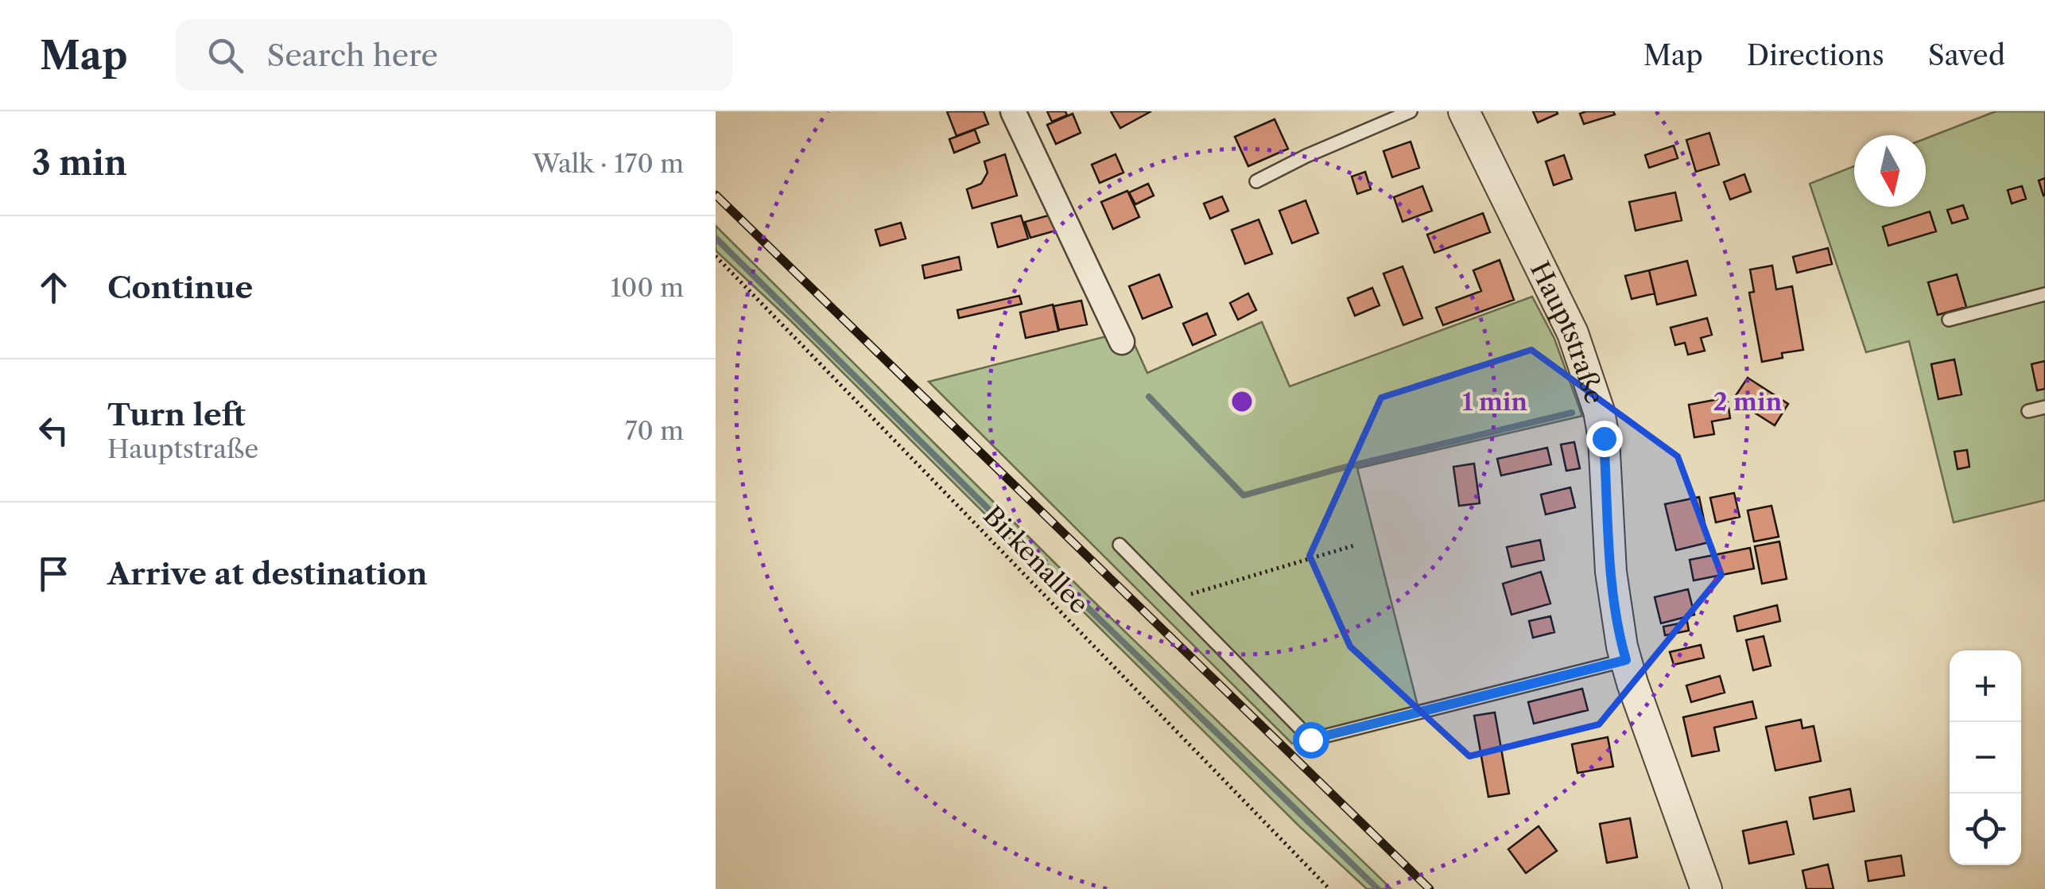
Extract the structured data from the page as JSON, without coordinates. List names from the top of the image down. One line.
{"streets":{"street":["Hauptstraße"],"path":["Birkenallee"]},"north":"bottom","page":{"header":"Map","search":"Search here","nav":["Map","Directions","Saved"],"heading":["3 min","Walk · 170 m"],"list":[["Continue","100 m"],["Turn left","Hauptstraße","70 m"],"Arrive at destination"],"map_buttons":["+","−"]},"rings":["1 min","2 min"]}
